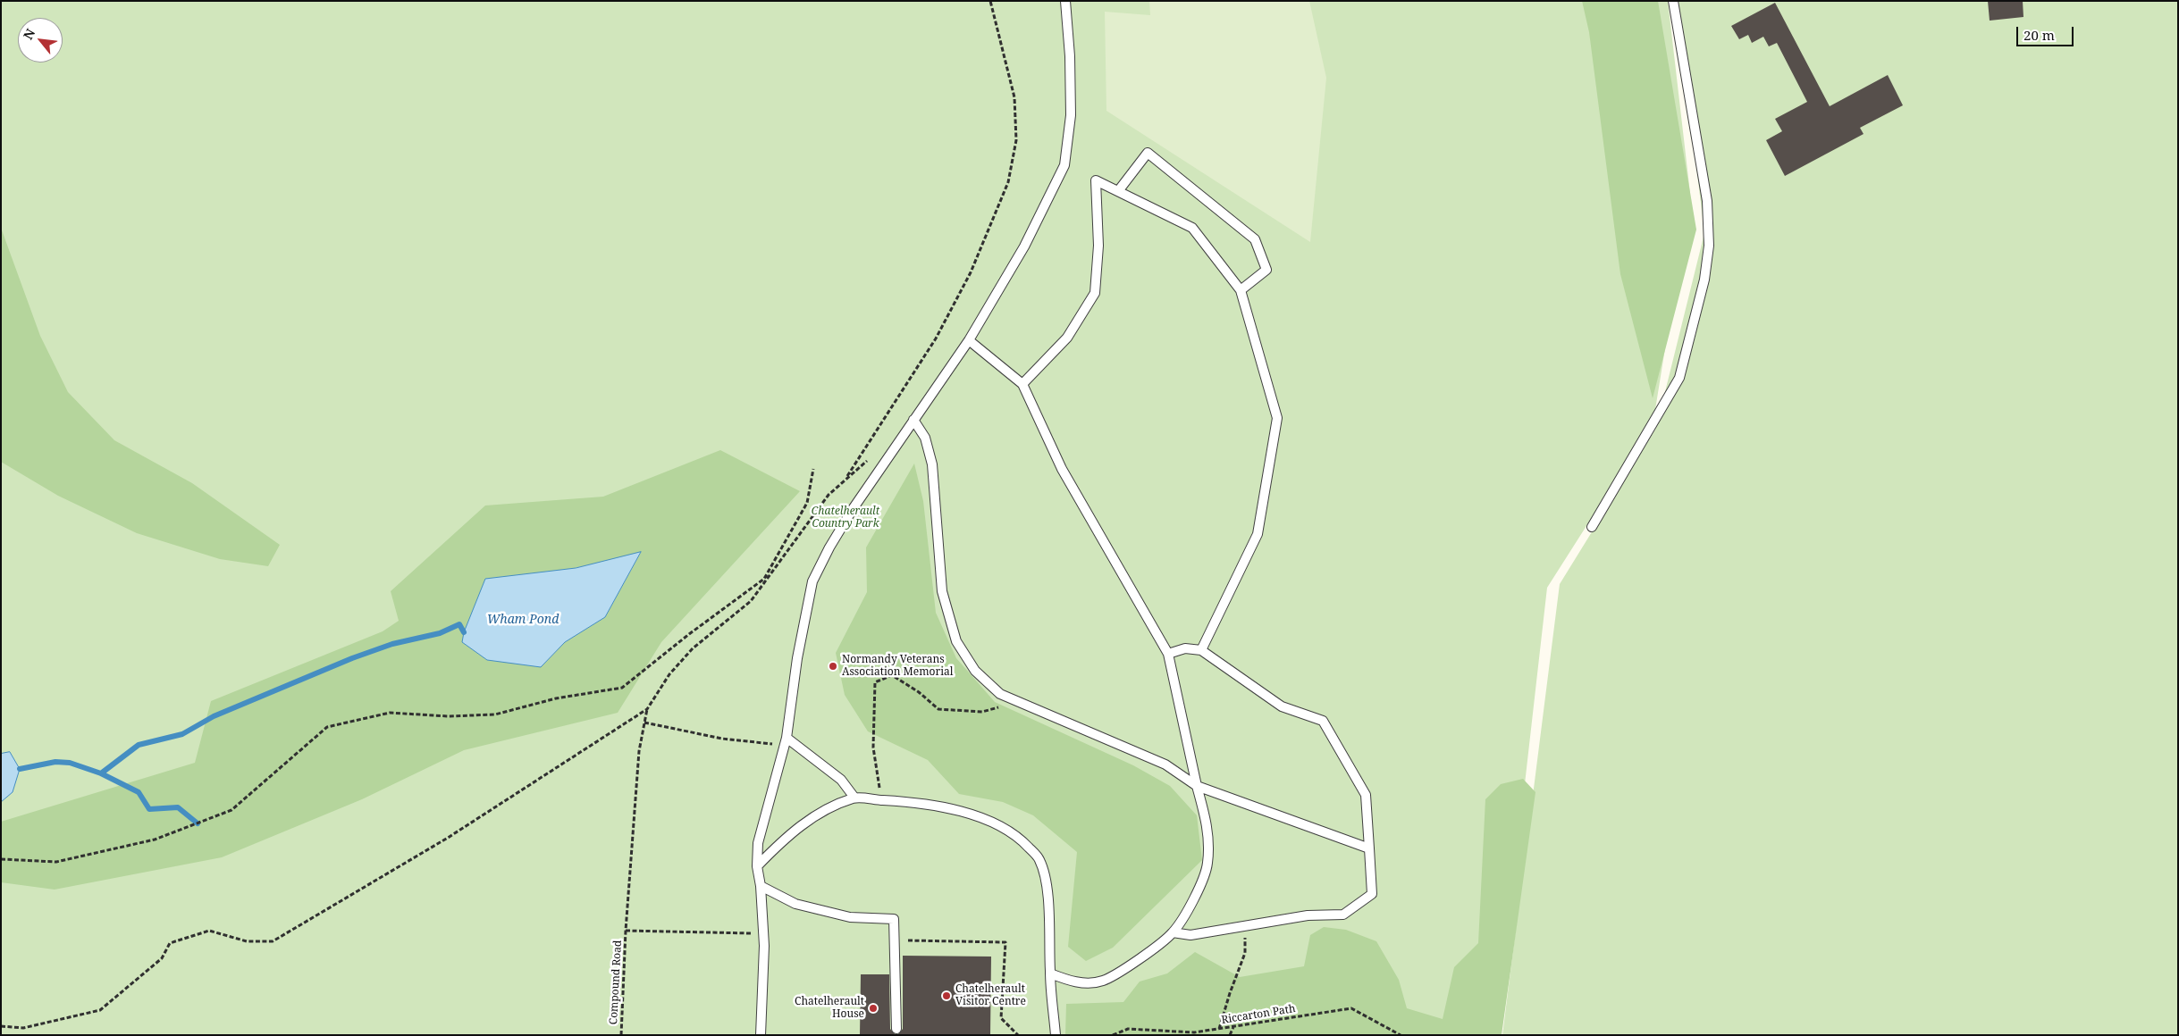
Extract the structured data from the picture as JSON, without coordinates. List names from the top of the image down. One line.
{"streets":{"path":["Compound Road","Riccarton Path"]},"water":["Wham Pond"],"parks":["Chatelherault Country Park"],"places":["Normandy Veterans Association Memorial","Chatelherault Visitor Centre","Chatelherault House"],"scale_bar":"20 m","north":"top left"}
